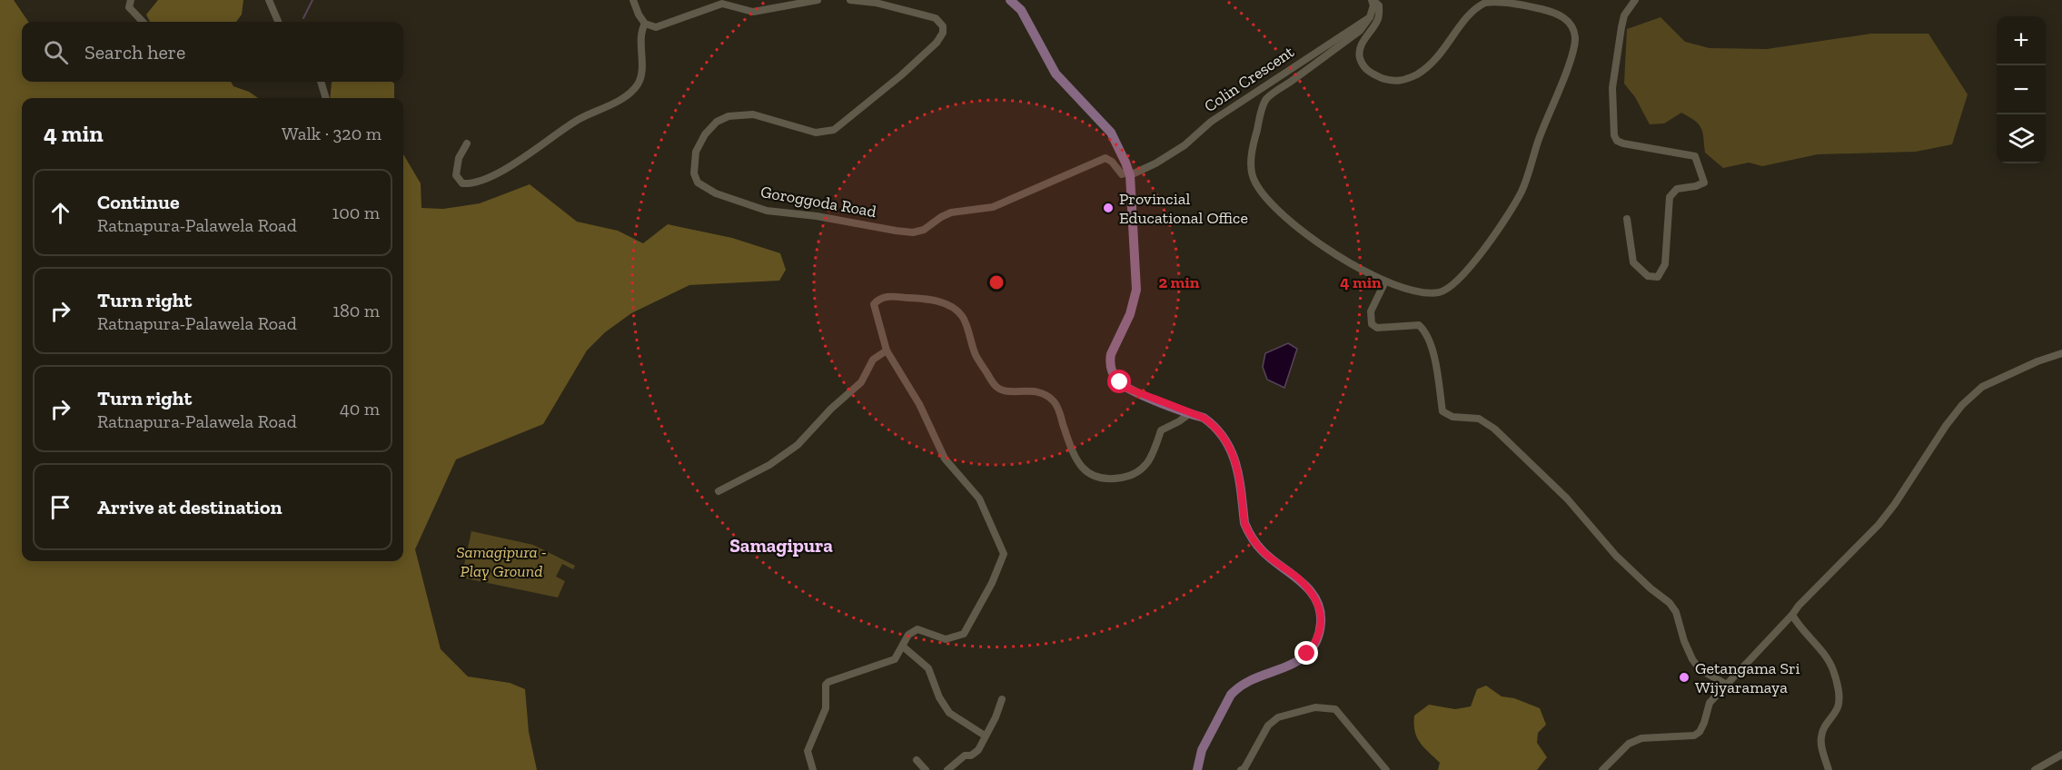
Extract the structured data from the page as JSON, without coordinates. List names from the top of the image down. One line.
{"streets":{"street":["Colin Crescent","Goroggoda Road"]},"crossings":[["Colin Crescent","Goroggoda Road"]],"districts":["Samagipura"],"parks":["Samagipura - Play Ground"],"places":["Provincial Educational Office","Getangama Sri Wijyaramaya"],"page":{"map_buttons":["+","−"],"search":"Search here","heading":["4 min","Walk · 320 m"],"list":[["Continue","Ratnapura-Palawela Road","100 m"],["Turn right","Ratnapura-Palawela Road","180 m"],["Turn right","Ratnapura-Palawela Road","40 m"],"Arrive at destination"]},"rings":["2 min","4 min"]}
